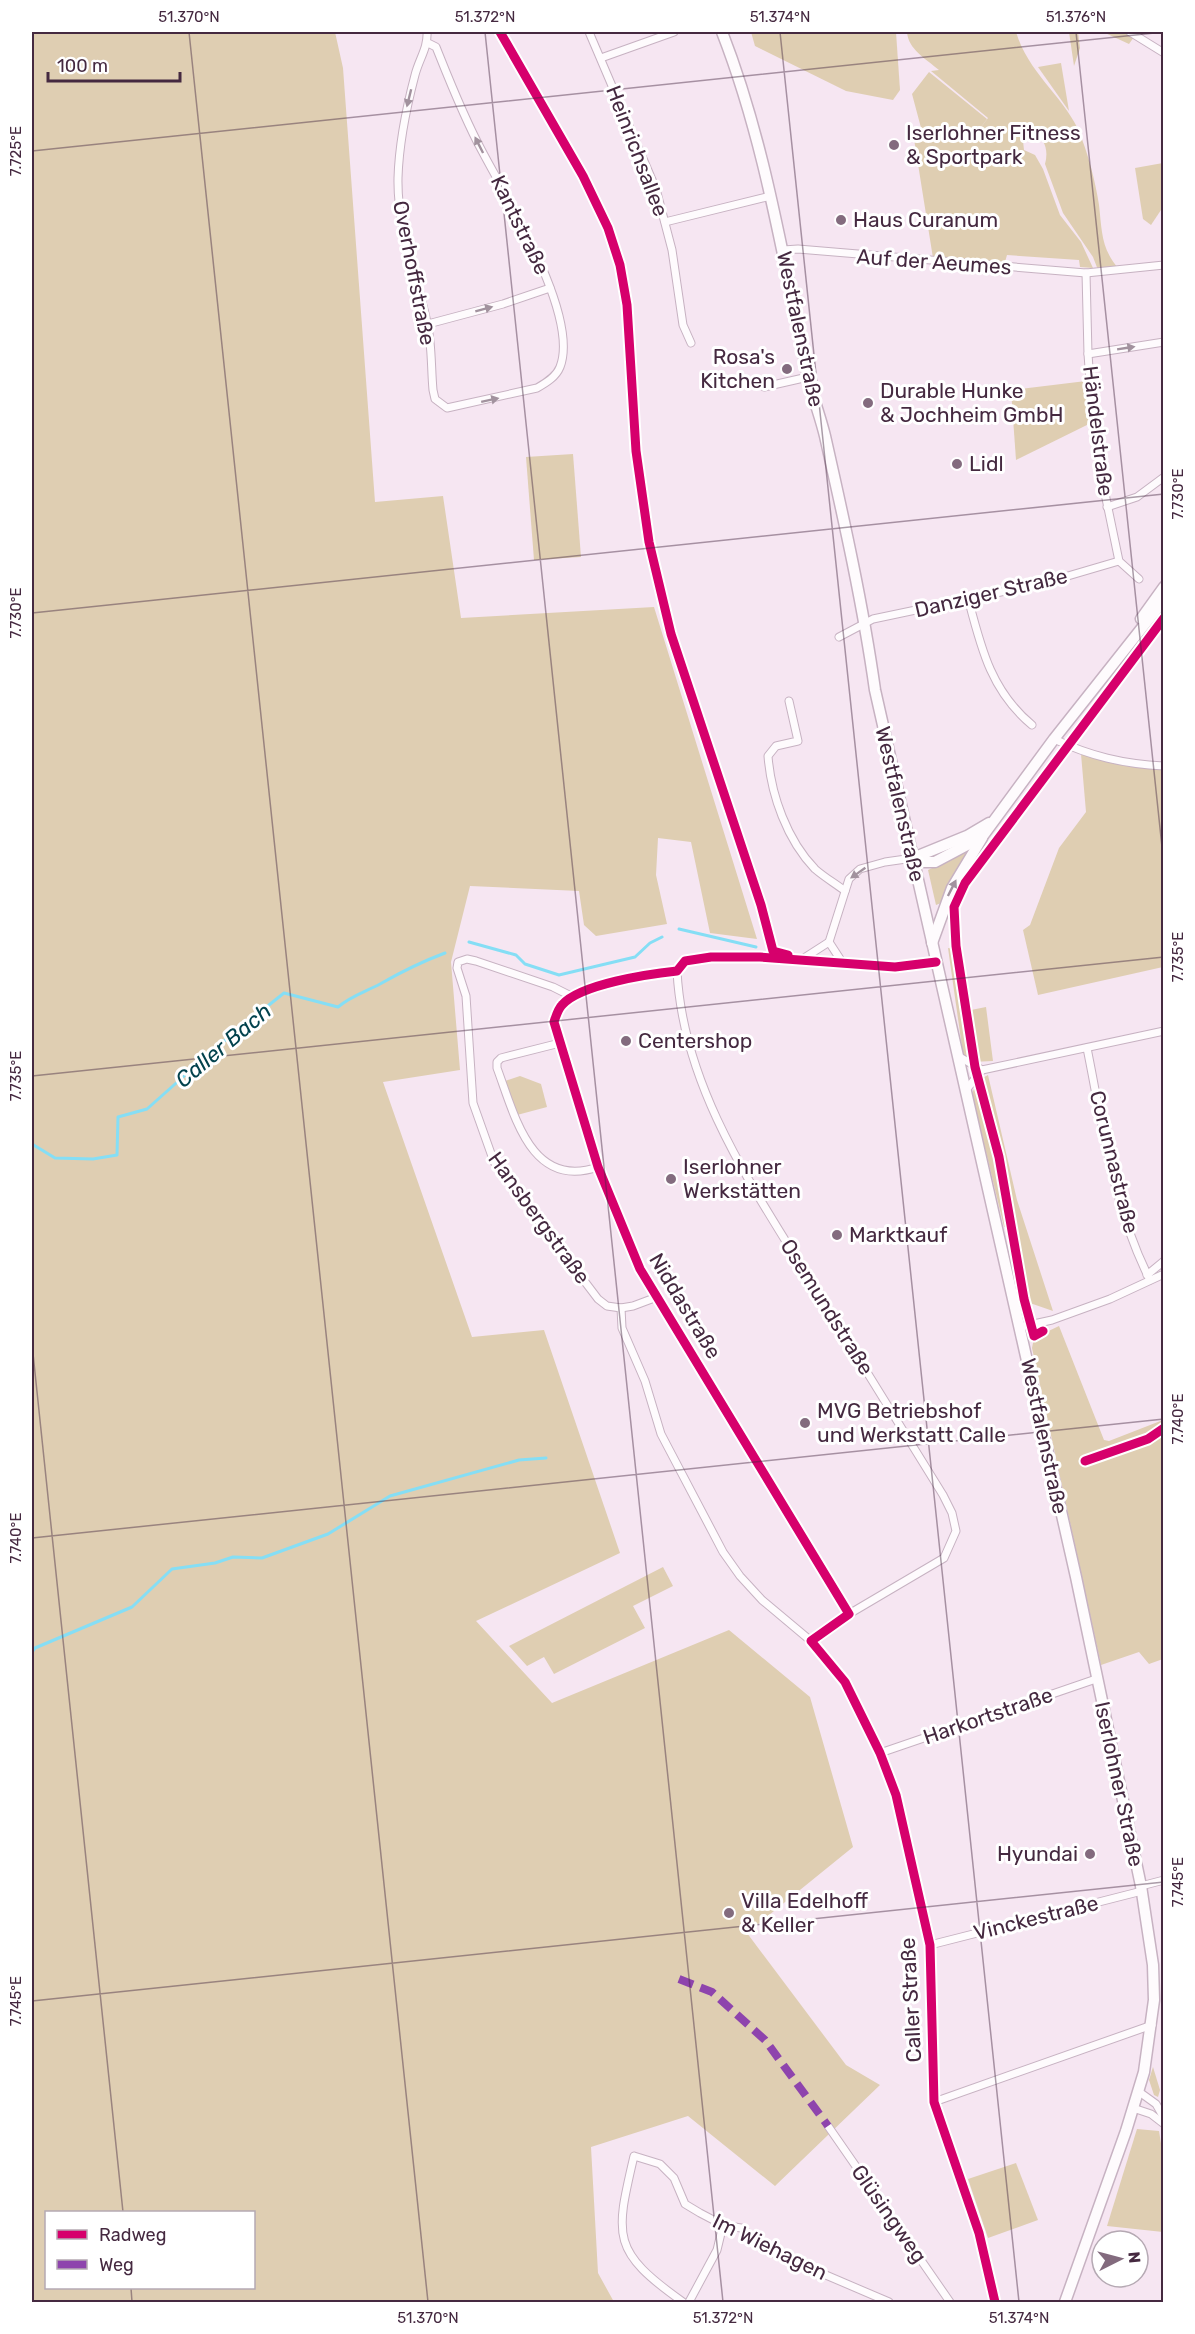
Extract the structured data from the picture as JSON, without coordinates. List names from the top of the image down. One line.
{"streets":{"main road":["Westfalenstraße","Iserlohner Straße"],"street":["Heinrichsallee","Kantstraße","Auf der Aeumes","Overhoffstraße","Händelstraße","Danziger Straße","Corunnastraße","Hansbergstraße","Niddastraße","Osemundstraße","Harkortstraße","Vinckestraße","Caller Straße","Glüsingweg","Im Wiehagen"]},"crossings":[["Kantstraße","Overhoffstraße"],["Auf der Aeumes","Westfalenstraße"],["Auf der Aeumes","Händelstraße"],["Westfalenstraße","Danziger Straße"],["Westfalenstraße","Iserlohner Straße"],["Händelstraße","Danziger Straße"],["Hansbergstraße","Niddastraße"],["Hansbergstraße","Caller Straße"],["Niddastraße","Osemundstraße"],["Osemundstraße","Caller Straße"],["Harkortstraße","Iserlohner Straße"],["Harkortstraße","Caller Straße"],["Iserlohner Straße","Vinckestraße"],["Vinckestraße","Caller Straße"]],"one_way":["Overhoffstraße"],"water":["Caller Bach"],"places":["Iserlohner Fitness & Sportpark","Haus Curanum","Rosa's Kitchen","Durable Hunke & Jochheim GmbH","Lidl","Centershop","Iserlohner Werkstätten","Marktkauf","MVG Betriebshof und Werkstatt Calle","Hyundai","Villa Edelhoff & Keller"],"legend":["Radweg","Weg"],"scale_bar":"100 m","north":"right","coordinates":["51.370°N","51.372°N","51.374°N","51.376°N","7.725°E","7.730°E","7.735°E","7.740°E","7.745°E"]}
